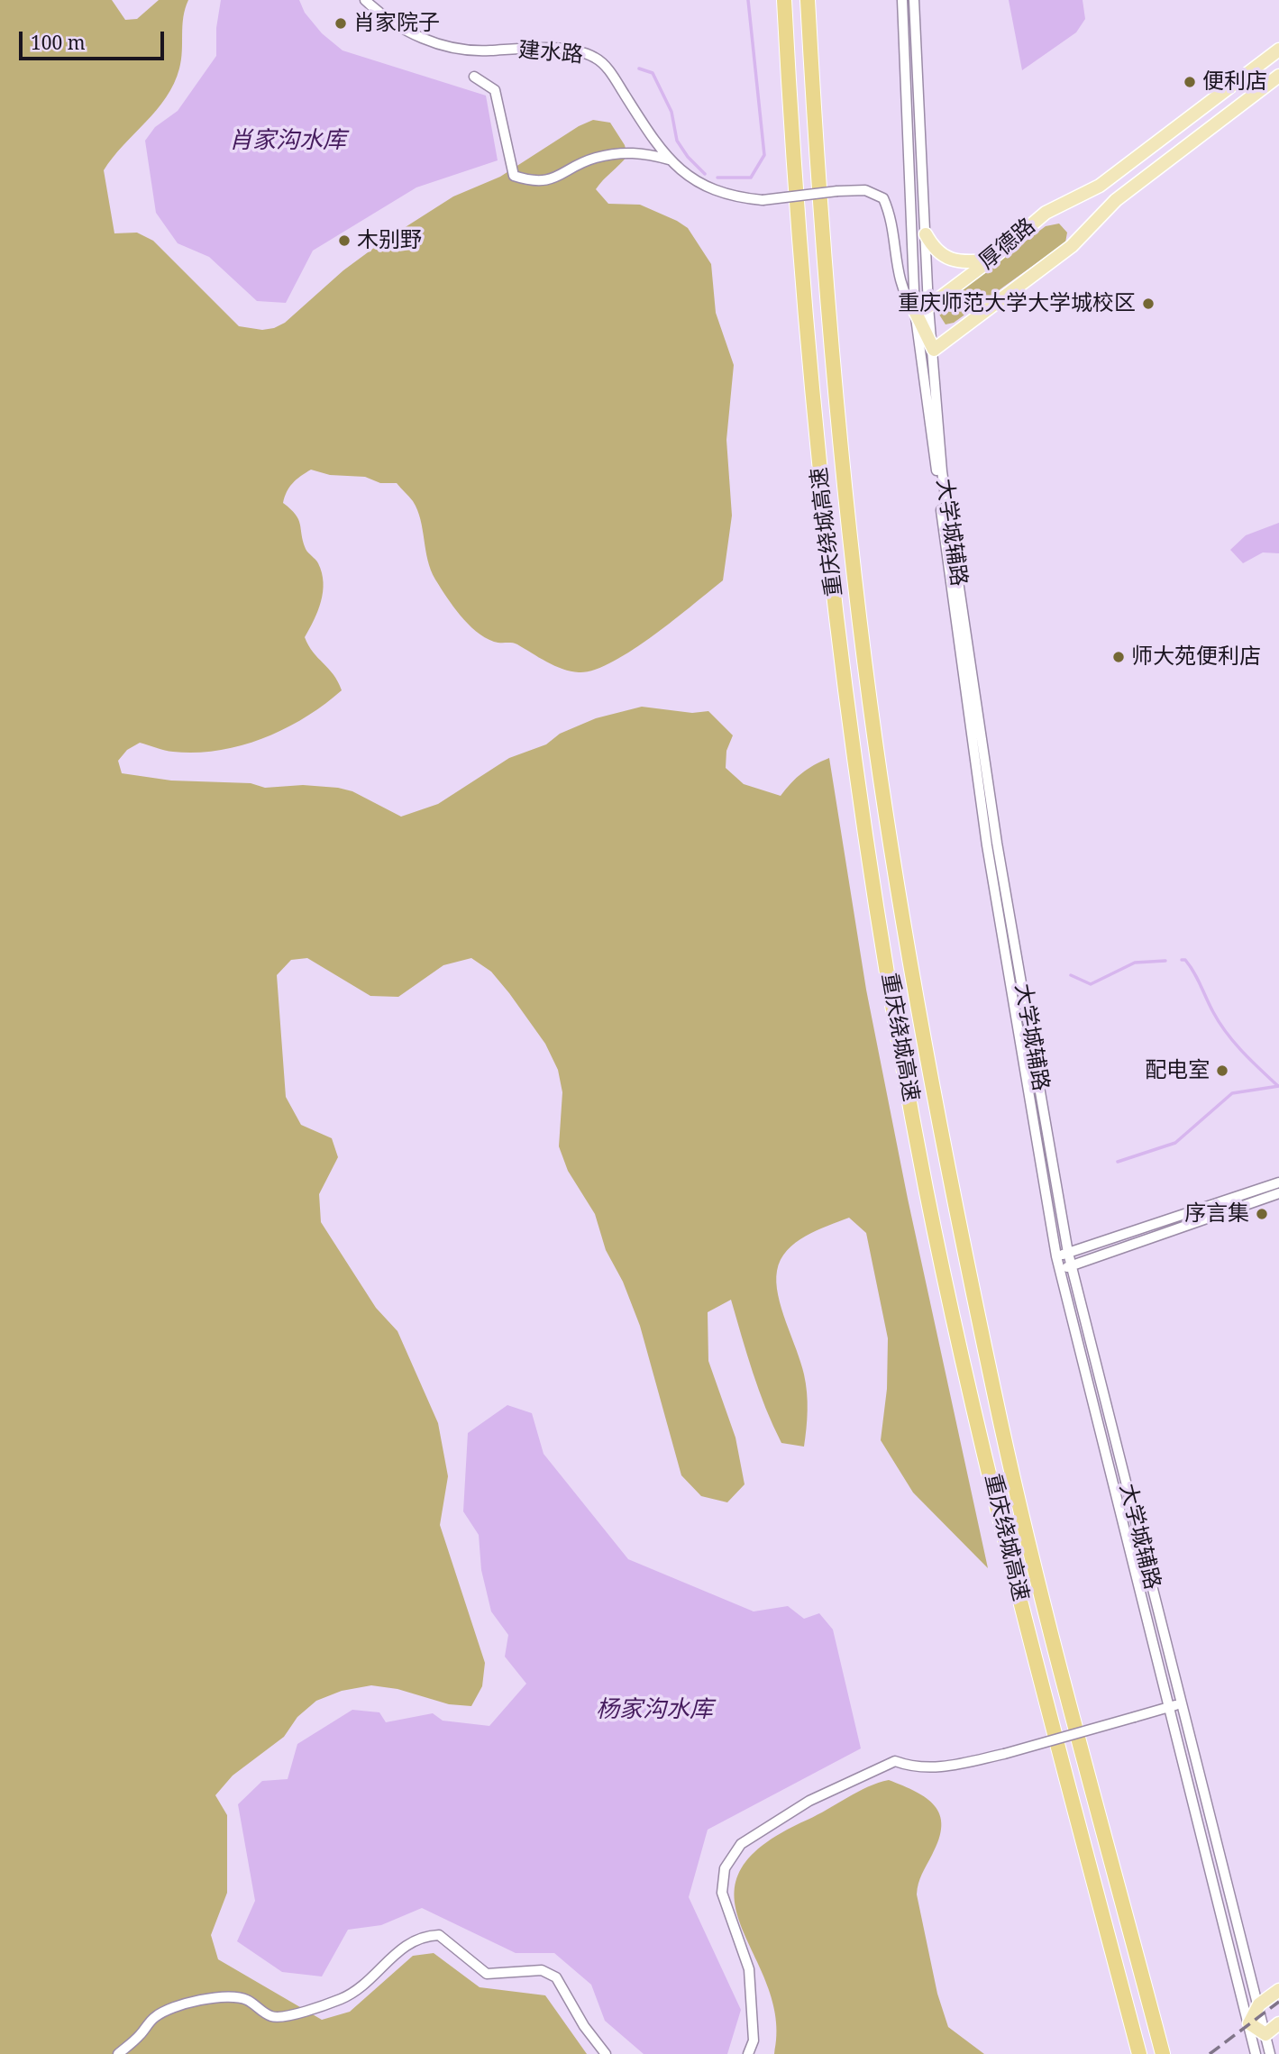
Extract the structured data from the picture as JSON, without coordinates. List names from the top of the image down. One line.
{"streets":{"highway":["重庆绕城高速"],"main road":["厚德路"],"street":["建水路","大学城辅路"]},"crossings":[["建水路","厚德路"],["建水路","大学城辅路"],["厚德路","大学城辅路"]],"water":["肖家沟水库","杨家沟水库"],"places":["肖家院子","便利店","木别野","重庆师范大学大学城校区","师大苑便利店","配电室","序言集"],"scale_bar":"100 m"}
